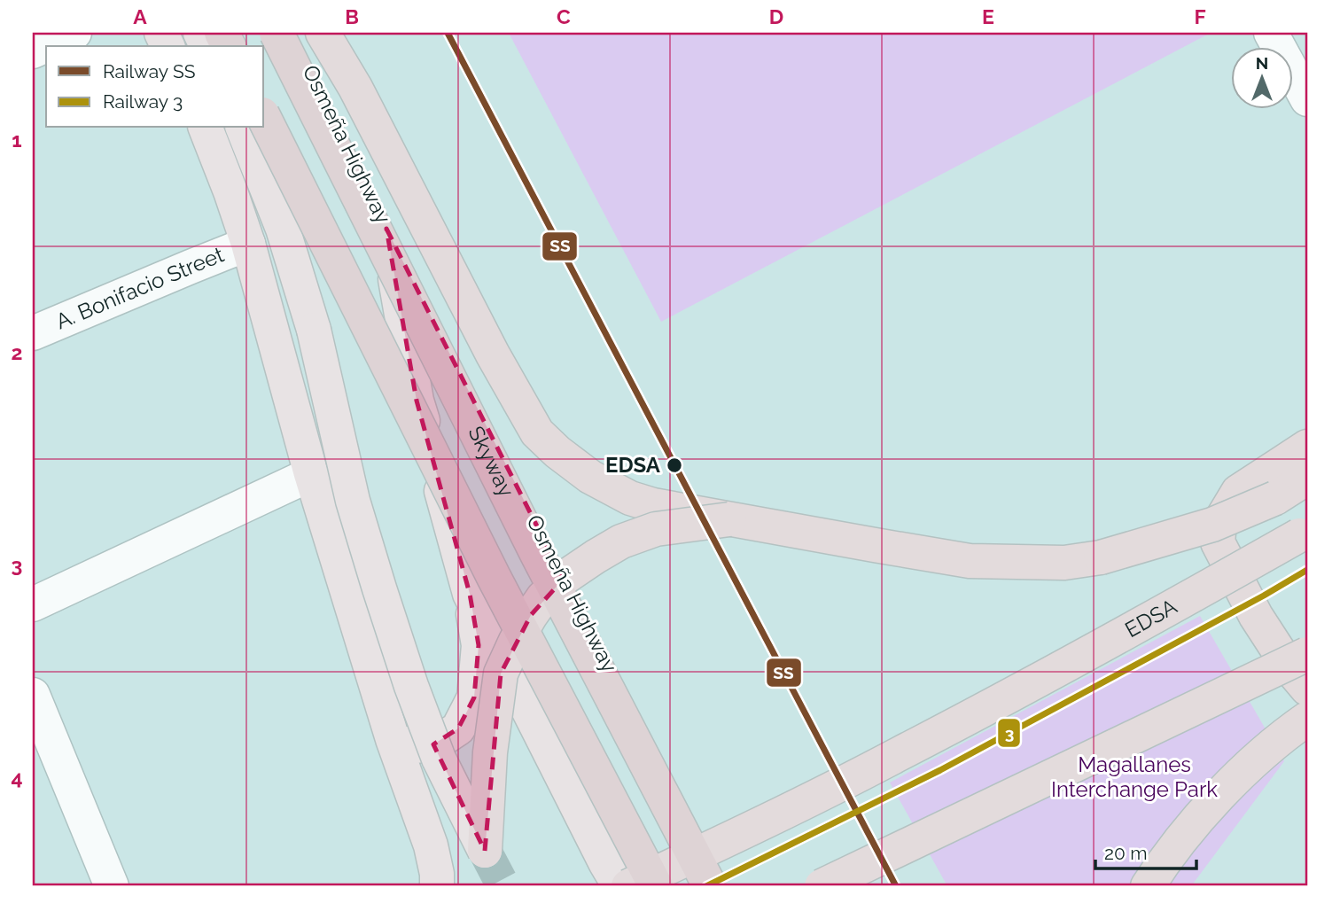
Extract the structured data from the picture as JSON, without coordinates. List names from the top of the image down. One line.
{"streets":{"highway":["Skyway","EDSA"],"main road":["Osmeña Highway"],"street":["A. Bonifacio Street"]},"parks":["Magallanes Interchange Park"],"places":["EDSA"],"lines":["rail line SS","rail line 3"],"legend":["Railway SS","Railway 3"],"scale_bar":"20 m","north":"top","grid":{"columns":["A","B","C","D","E","F"],"rows":["1","2","3","4"]}}
